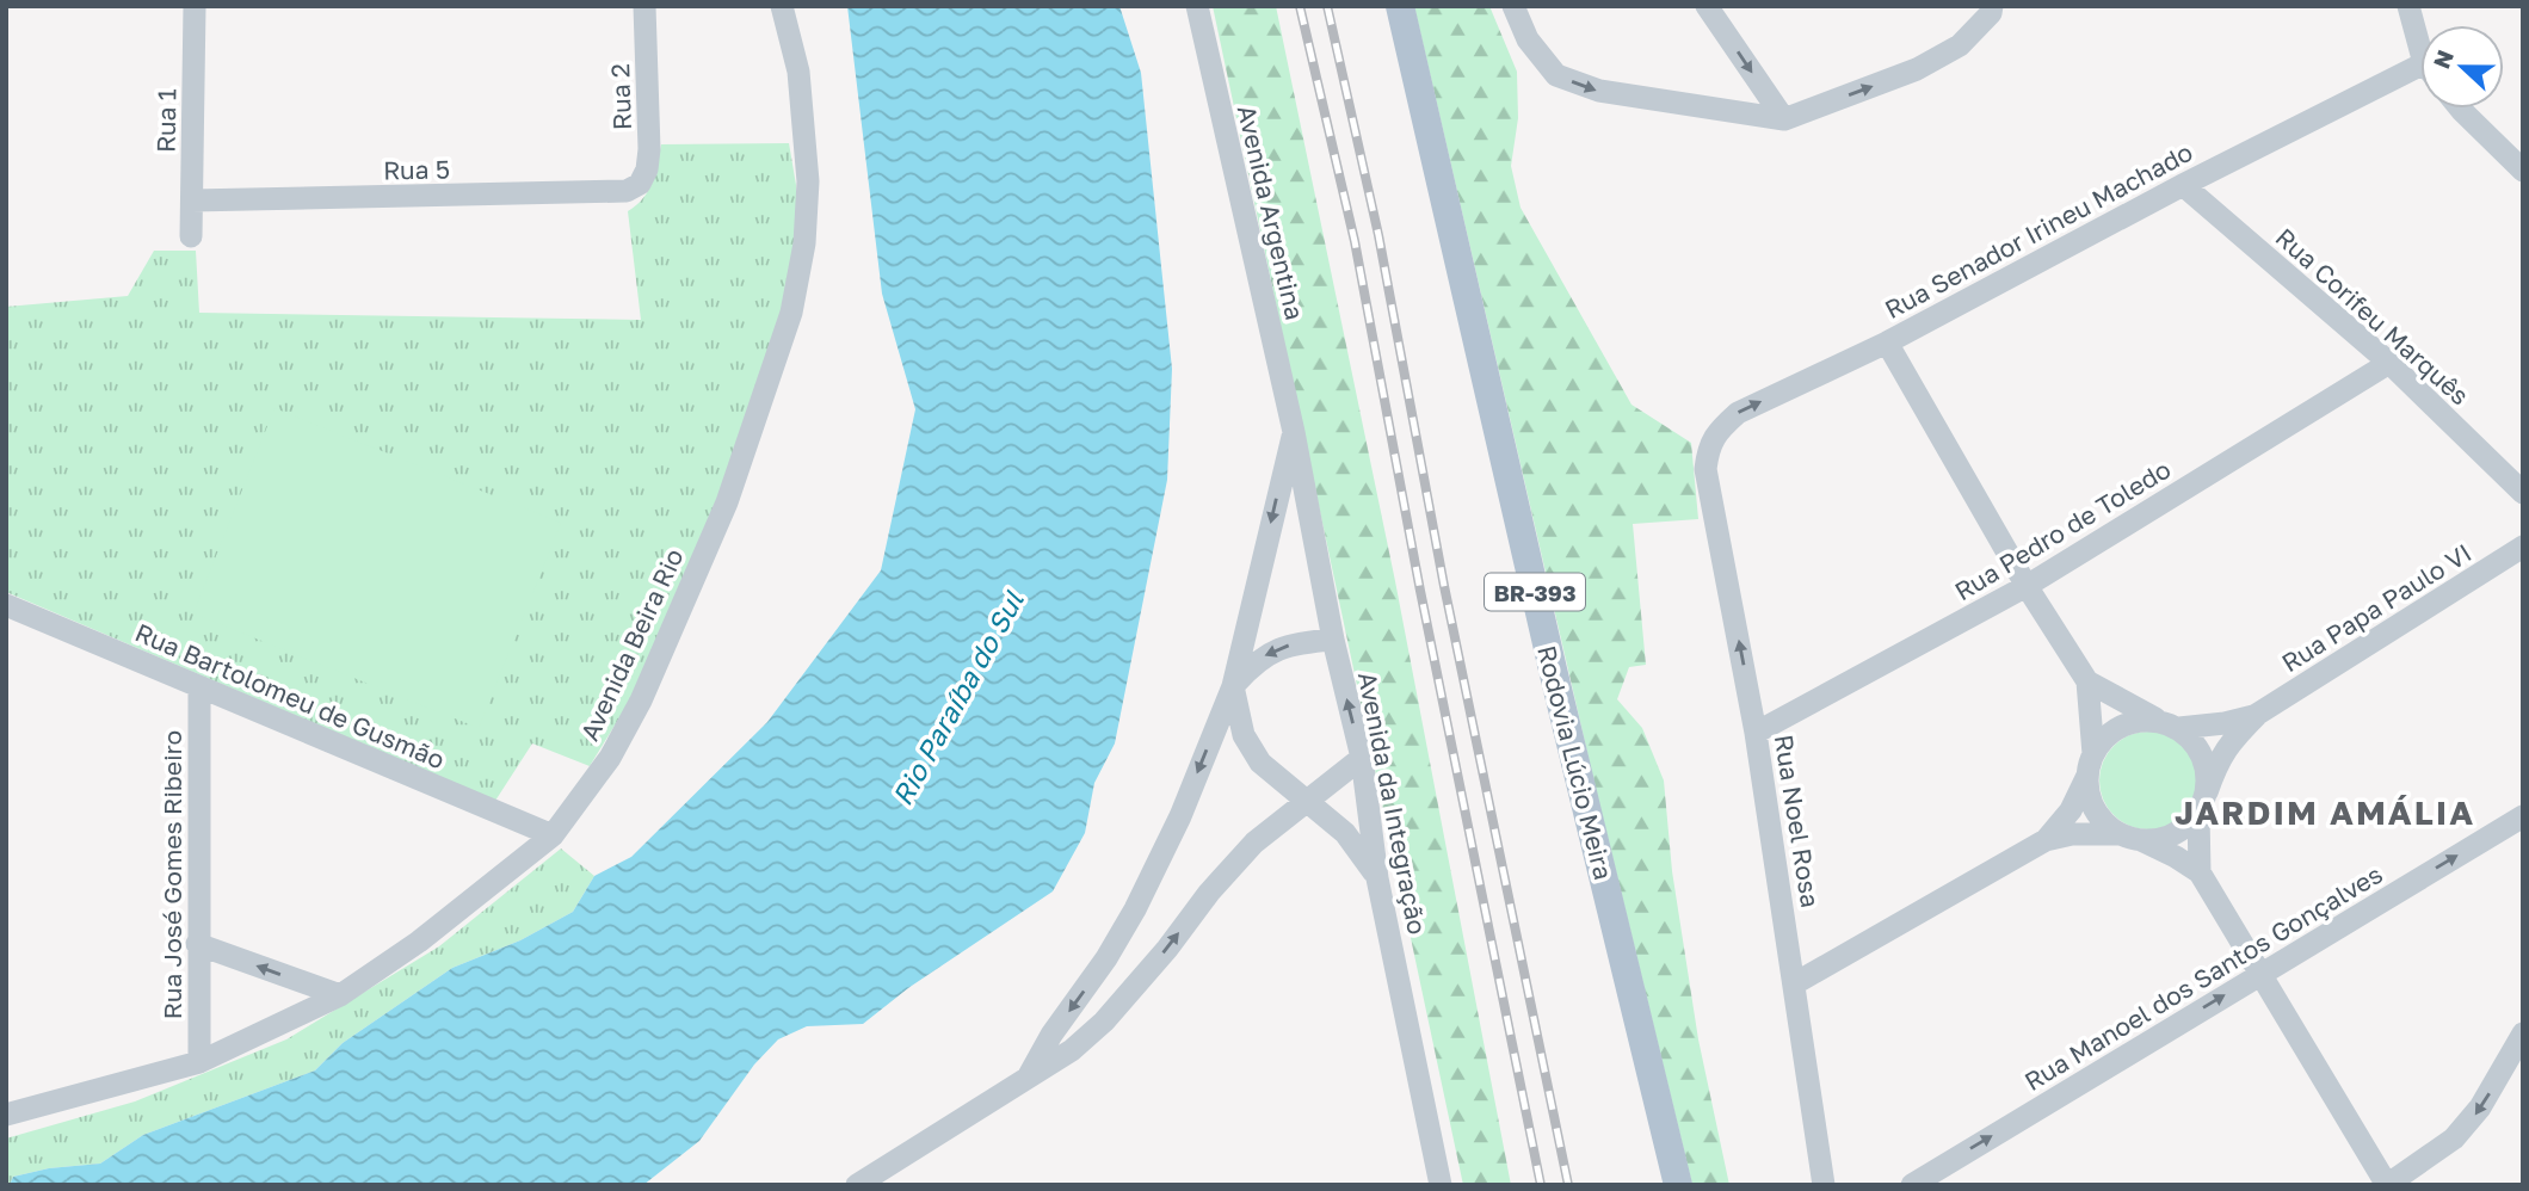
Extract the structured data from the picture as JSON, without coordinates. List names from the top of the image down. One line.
{"streets":{"main road":["BR-393","Rodovia Lúcio Meira"],"street":["Rua 2","Rua 1","Rua 5","Avenida Argentina","Rua Senador Irineu Machado","Rua Corifeu Marquês","Rua Pedro de Toledo","Rua Papa Paulo VI","Avenida Beira Rio","Rua Bartolomeu de Gusmão","Avenida da Integração","Rua Noel Rosa","Rua José Gomes Ribeiro","Rua Manoel dos Santos Gonçalves"]},"crossings":[["Rua 2","Rua 5"],["Rua 1","Rua 5"],["Avenida Argentina","Avenida da Integração"],["Rua Senador Irineu Machado","Rua Corifeu Marquês"],["Rua Senador Irineu Machado","Rua Noel Rosa"],["Rua Corifeu Marquês","Rua Pedro de Toledo"],["Rua Pedro de Toledo","Rua Noel Rosa"],["Avenida Beira Rio","Rua Bartolomeu de Gusmão"],["Avenida Beira Rio","Rua José Gomes Ribeiro"],["Rua Bartolomeu de Gusmão","Rua José Gomes Ribeiro"]],"one_way":["Rua Noel Rosa","Rua Manoel dos Santos Gonçalves"],"districts":["JARDIM AMÁLIA"],"water":["Rio Paraíba do Sul"],"north":"left"}
